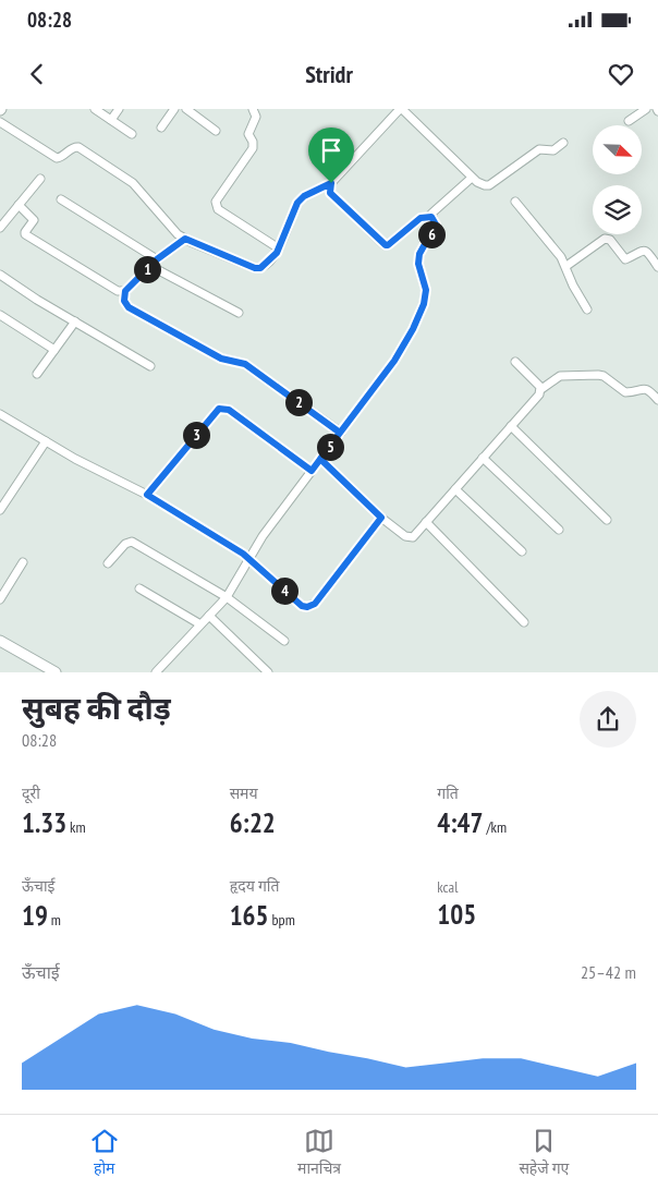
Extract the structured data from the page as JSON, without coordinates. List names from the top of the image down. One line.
{"north":"bottom right","page":{"status":"08:28","header":"Stridr","pins":["6","1","2","3","5","4"],"heading":["सुबह की दौड़","08:28"],"stats":[["दूरी","1.33 km"],["समय","6:22"],["गति","4:47 /km"],["ऊँचाई","19 m"],["हृदय गति","165 bpm"],["kcal","105"]],"chart":["ऊँचाई","25–42 m"],"tabs":["होम","मानचित्र","सहेजे गए"]}}
